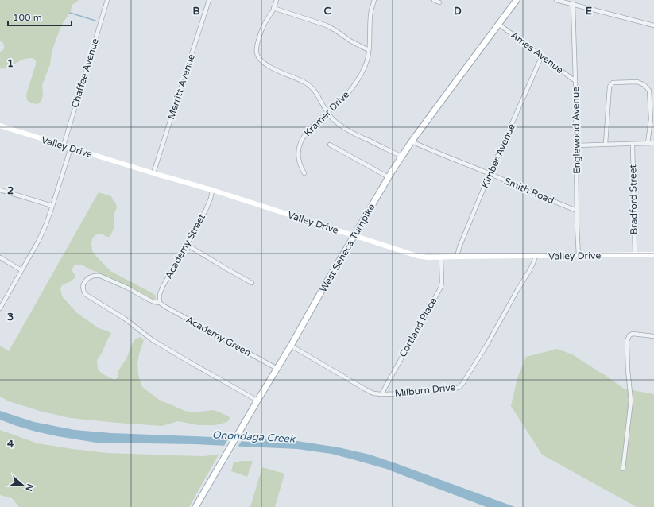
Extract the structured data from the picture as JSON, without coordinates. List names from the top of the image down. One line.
{"streets":{"main road":["Valley Drive","West Seneca Turnpike"],"street":["Ames Avenue","Chaffee Avenue","Merritt Avenue","Kramer Drive","Englewood Avenue","Kimber Avenue","Smith Road","Bradford Street","Academy Street","Cortland Place","Academy Green","Milburn Drive"]},"crossings":[["Ames Avenue","Englewood Avenue"],["Ames Avenue","Kimber Avenue"],["Ames Avenue","West Seneca Turnpike"],["Chaffee Avenue","Valley Drive"],["Merritt Avenue","Valley Drive"],["Englewood Avenue","Valley Drive"],["Englewood Avenue","Smith Road"],["Valley Drive","Kimber Avenue"],["Valley Drive","Bradford Street"],["Valley Drive","Academy Street"],["Valley Drive","West Seneca Turnpike"],["Valley Drive","Cortland Place"],["Valley Drive","Milburn Drive"],["Kimber Avenue","Smith Road"],["Smith Road","West Seneca Turnpike"],["Academy Street","Academy Green"],["West Seneca Turnpike","Academy Green"],["West Seneca Turnpike","Milburn Drive"],["Cortland Place","Milburn Drive"]],"water":["Onondaga Creek"],"scale_bar":"100 m","north":"right","grid":{"columns":["B","C","D","E"],"rows":["1","2","3","4"]}}
